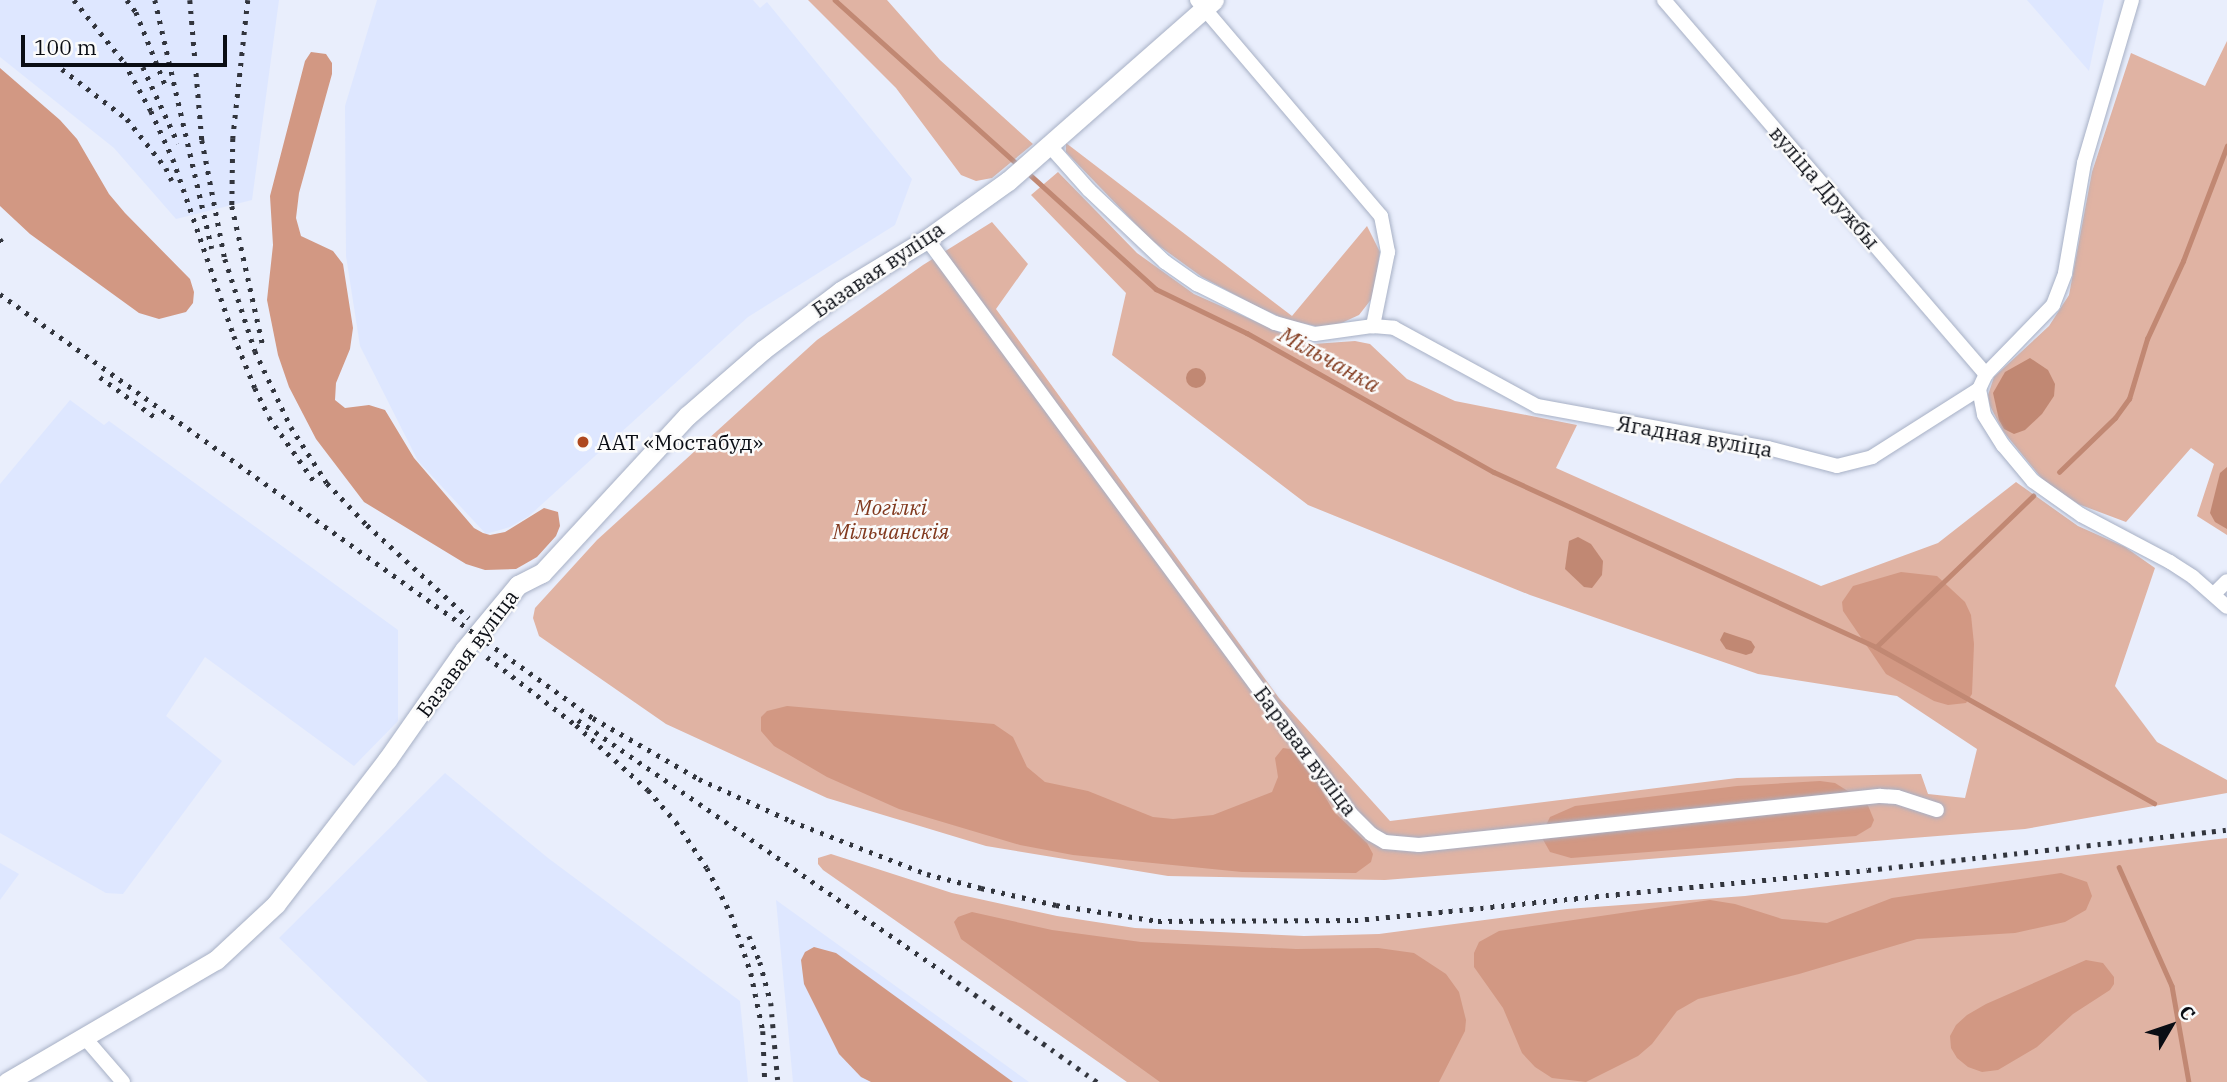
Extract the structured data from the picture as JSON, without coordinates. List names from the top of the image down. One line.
{"streets":{"street":["вуліца Дружбы","Базавая вуліца","Ягадная вуліца","Баравая вуліца"]},"crossings":[["Базавая вуліца","Ягадная вуліца"],["Базавая вуліца","Баравая вуліца"]],"water":["Мільчанка"],"parks":["Могілкі Мільчанскія"],"places":["ААТ «Мостабуд»"],"scale_bar":"100 m","north":"top right"}
